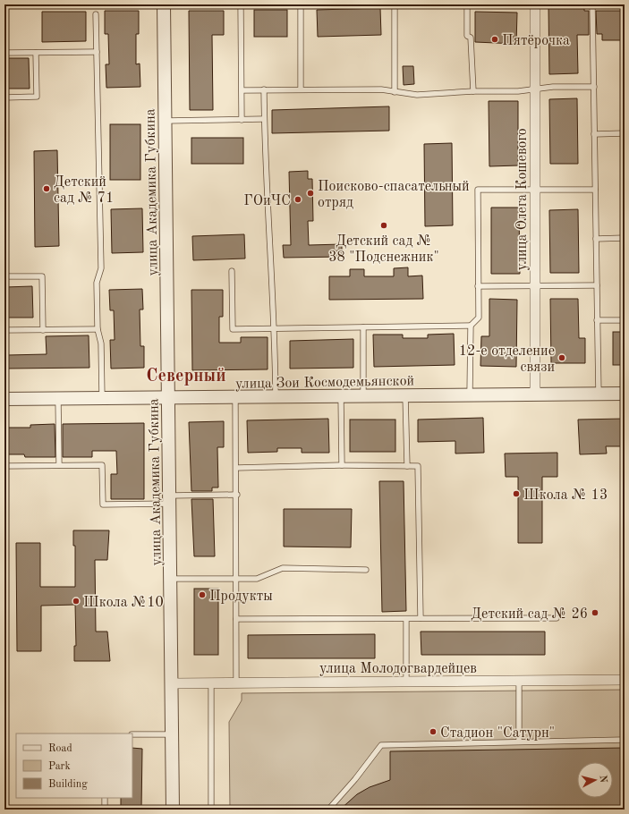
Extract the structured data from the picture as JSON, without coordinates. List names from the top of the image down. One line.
{"streets":{"street":["улица Академика Губкина","улица Олега Кошевого","улица Зои Космодемьянской","улица Молодогвардейцев"]},"crossings":[["улица Академика Губкина","улица Зои Космодемьянской"],["улица Академика Губкина","улица Молодогвардейцев"],["улица Олега Кошевого","улица Зои Космодемьянской"]],"districts":["Северный"],"places":["Пятёрочка","Детский сад № 71","Поисково-спасательный отряд","ГОиЧС","Детский сад № 38 \"Подснежник\"","12-е отделение связи","Школа № 13","Продукты","Школа №10","Детский сад № 26","Стадион \"Сатурн\""],"legend":["Road","Park","Building"],"north":"right"}
